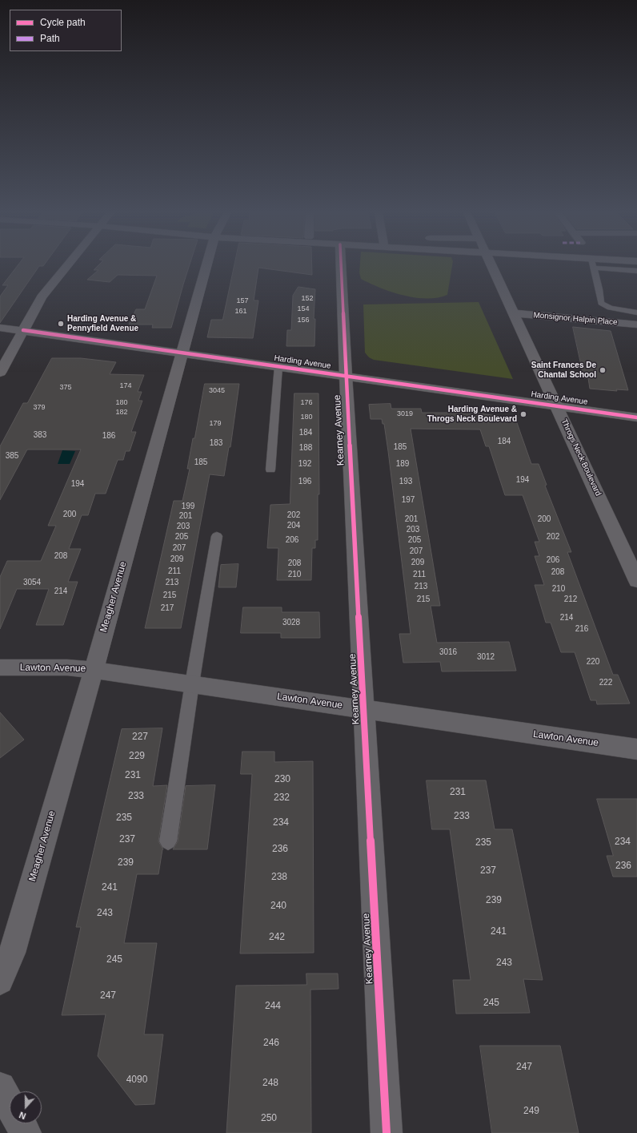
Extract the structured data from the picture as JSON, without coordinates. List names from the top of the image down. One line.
{"streets":{"street":["Monsignor Halpin Place","Harding Avenue","Kearney Avenue","Throgs Neck Boulevard","Meagher Avenue","Lawton Avenue"]},"crossings":[["Monsignor Halpin Place","Throgs Neck Boulevard"],["Harding Avenue","Kearney Avenue"],["Harding Avenue","Throgs Neck Boulevard"],["Harding Avenue","Meagher Avenue"],["Kearney Avenue","Lawton Avenue"],["Meagher Avenue","Lawton Avenue"]],"places":["Harding Avenue & Pennyfield Avenue","Saint Frances De Chantal School","Harding Avenue & Throgs Neck Boulevard"],"house_numbers":["152","157","154","161","156","174","375","3045","180","176","379","182","3019","180","179","184","383","186","184","183","185","188","385","185","192","189","194","196","193","194","197","199","200","202","201","201","200","204","203","203","205","202","206","205","207","207","208","209","206","209","208","211","208","210","211","3054","213","213","210","214","215","215","212","217","214","3028","216","3016","3012","220","222","227","229","231","230","231","233","232","233","235","234","237","234","235","236","239","236","237","238","241","239","240","243","241","242","245","243","247","245","244","246","247","4090","248","249","250"],"legend":["Cycle path","Path"],"north":"bottom"}
